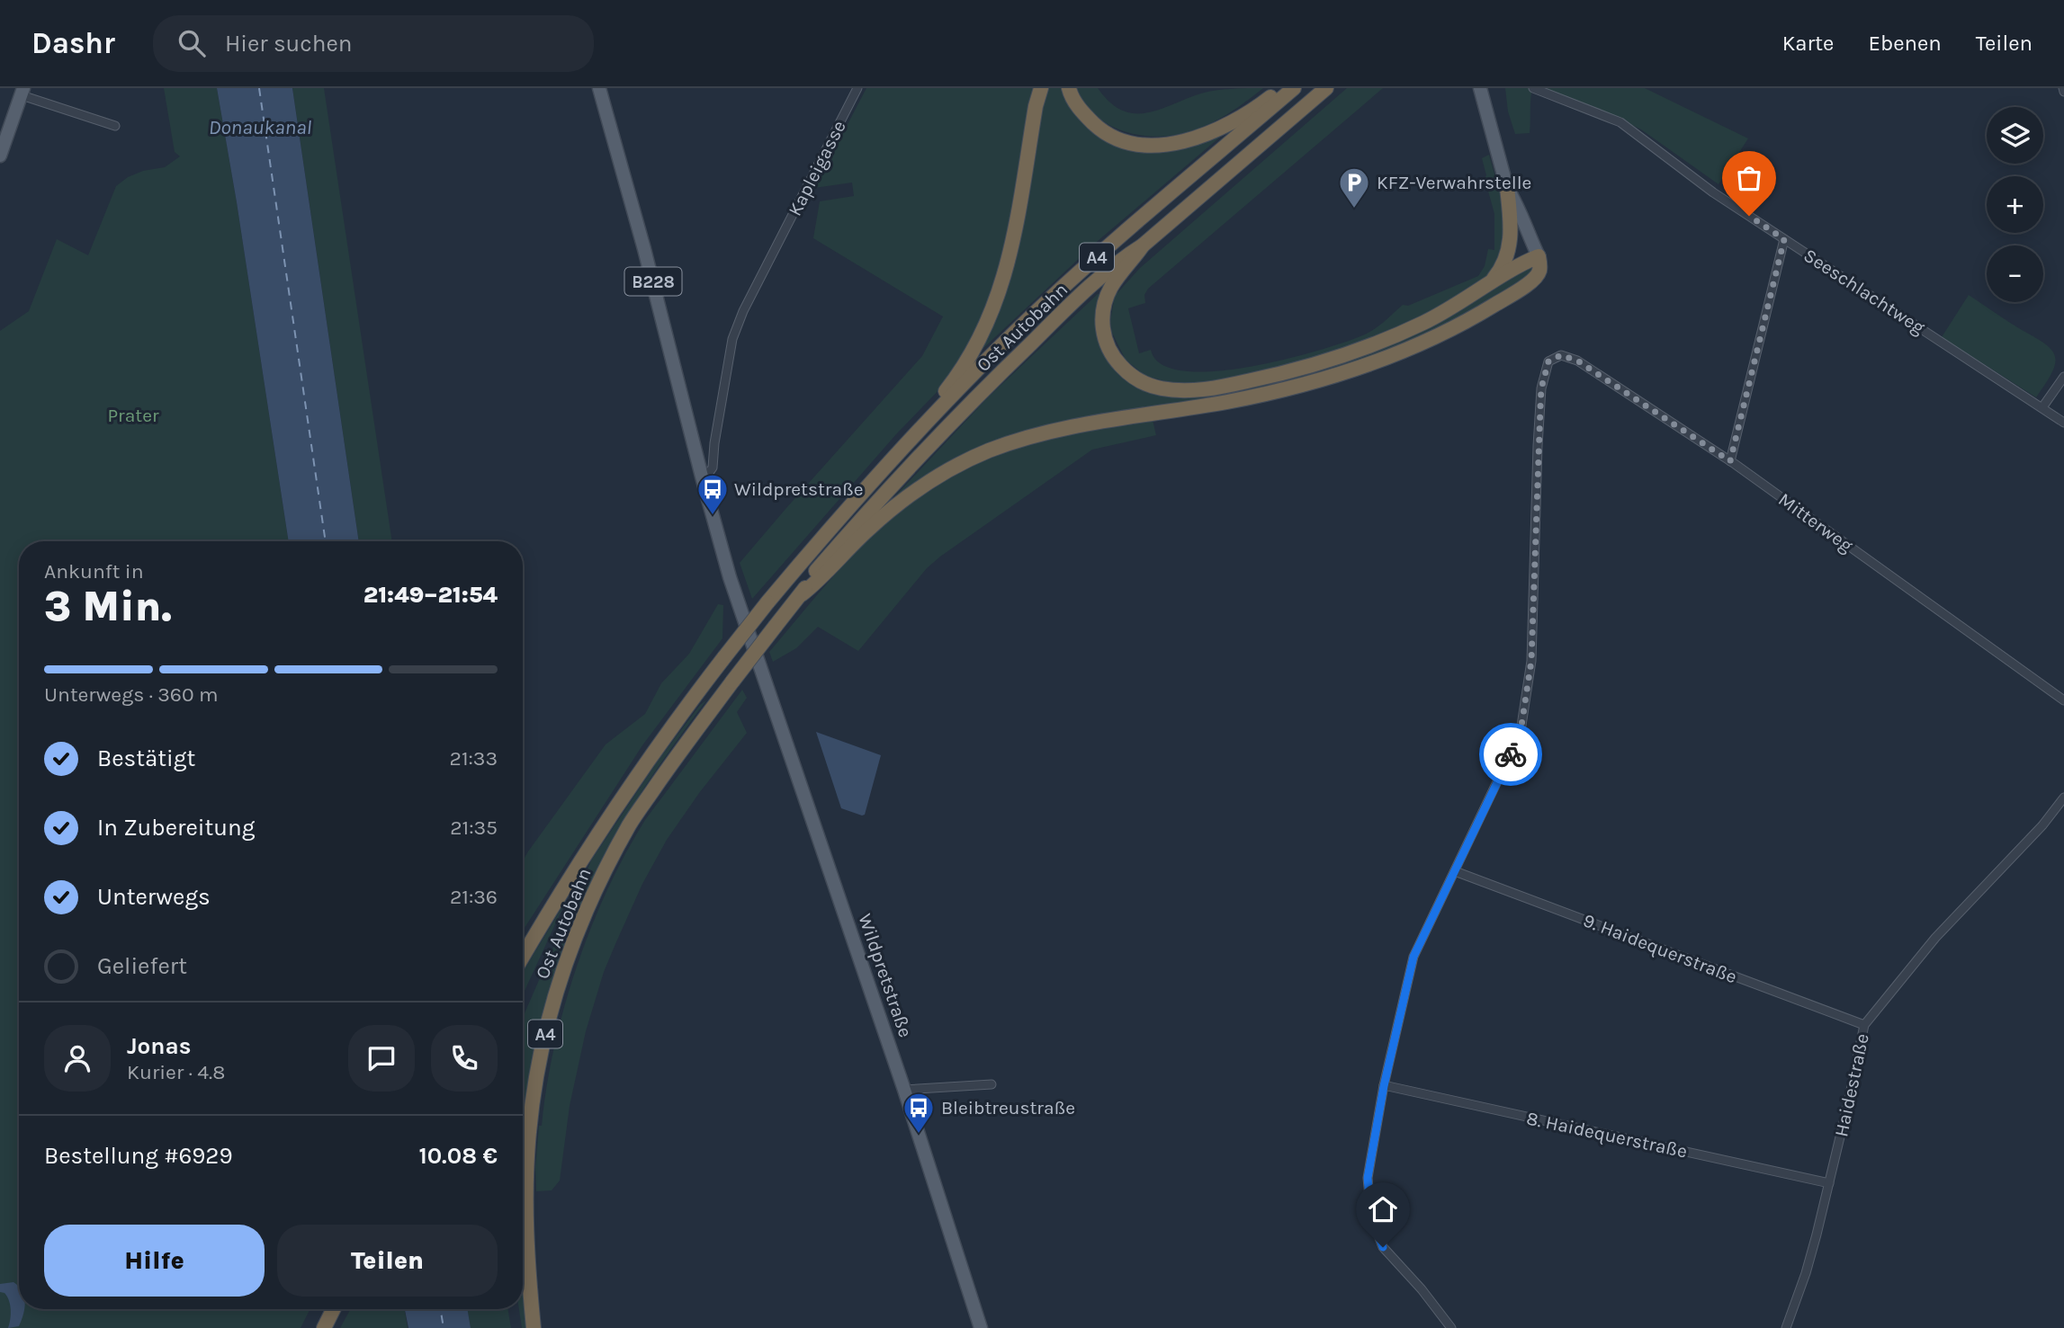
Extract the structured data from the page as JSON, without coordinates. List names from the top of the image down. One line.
{"streets":{"highway":["A4","Ost Autobahn"],"main road":["B228","Wildpretstraße"],"street":["Kapleigasse","Seeschlachtweg","Mitterweg","9. Haidequerstraße","Haidestraße","8. Haidequerstraße"]},"crossings":[["Kapleigasse","B228"],["Kapleigasse","Wildpretstraße"],["B228","Wildpretstraße"],["Mitterweg","9. Haidequerstraße"],["9. Haidequerstraße","Haidestraße"],["Haidestraße","8. Haidequerstraße"]],"water":["Donaukanal"],"parks":["Prater"],"places":{"parking":["KFZ-Verwahrstelle"],"bus stop":["Wildpretstraße","Bleibtreustraße"]},"page":{"header":"Dashr","search":"Hier suchen","nav":["Karte","Ebenen","Teilen"],"map_buttons":["+","−"],"heading":["3 Min.","Ankunft in","21:49–21:54"],"panel":["Jonas","Kurier · 4.8","Bestellung #6929","10.08 €"],"bar":"Unterwegs · 360 m","list":[["Bestätigt","21:33"],["In Zubereitung","21:35"],["Unterwegs","21:36"],"Geliefert"],"buttons":["Hilfe","Teilen"]}}
